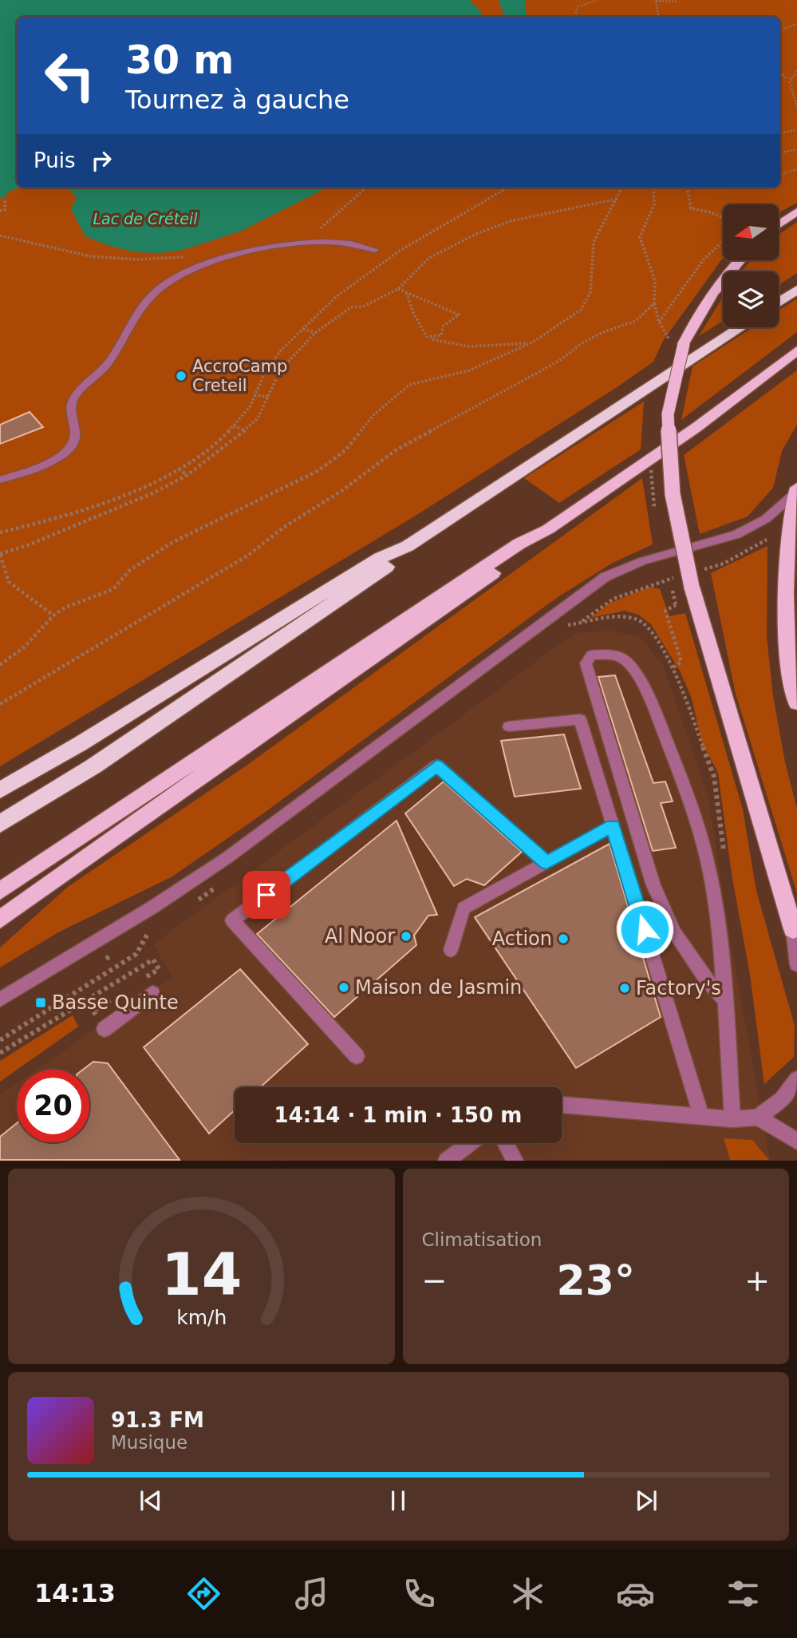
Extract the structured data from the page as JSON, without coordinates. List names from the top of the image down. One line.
{"water":["Lac de Créteil"],"places":{"other":["AccroCamp Creteil","Al Noor","Action","Maison de Jasmin","Factory's"],"transit":["Basse Quinte"]},"north":"left","page":{"turn":["30 m","Tournez à gauche"],"then":"Puis","limit":"20","trip":"14:14 · 1 min · 150 m","tile":"Climatisation","heat":["−","23°","+"],"song":["91.3 FM","Musique"],"tabs":"14:13","gauge":["14","km/h"]}}
